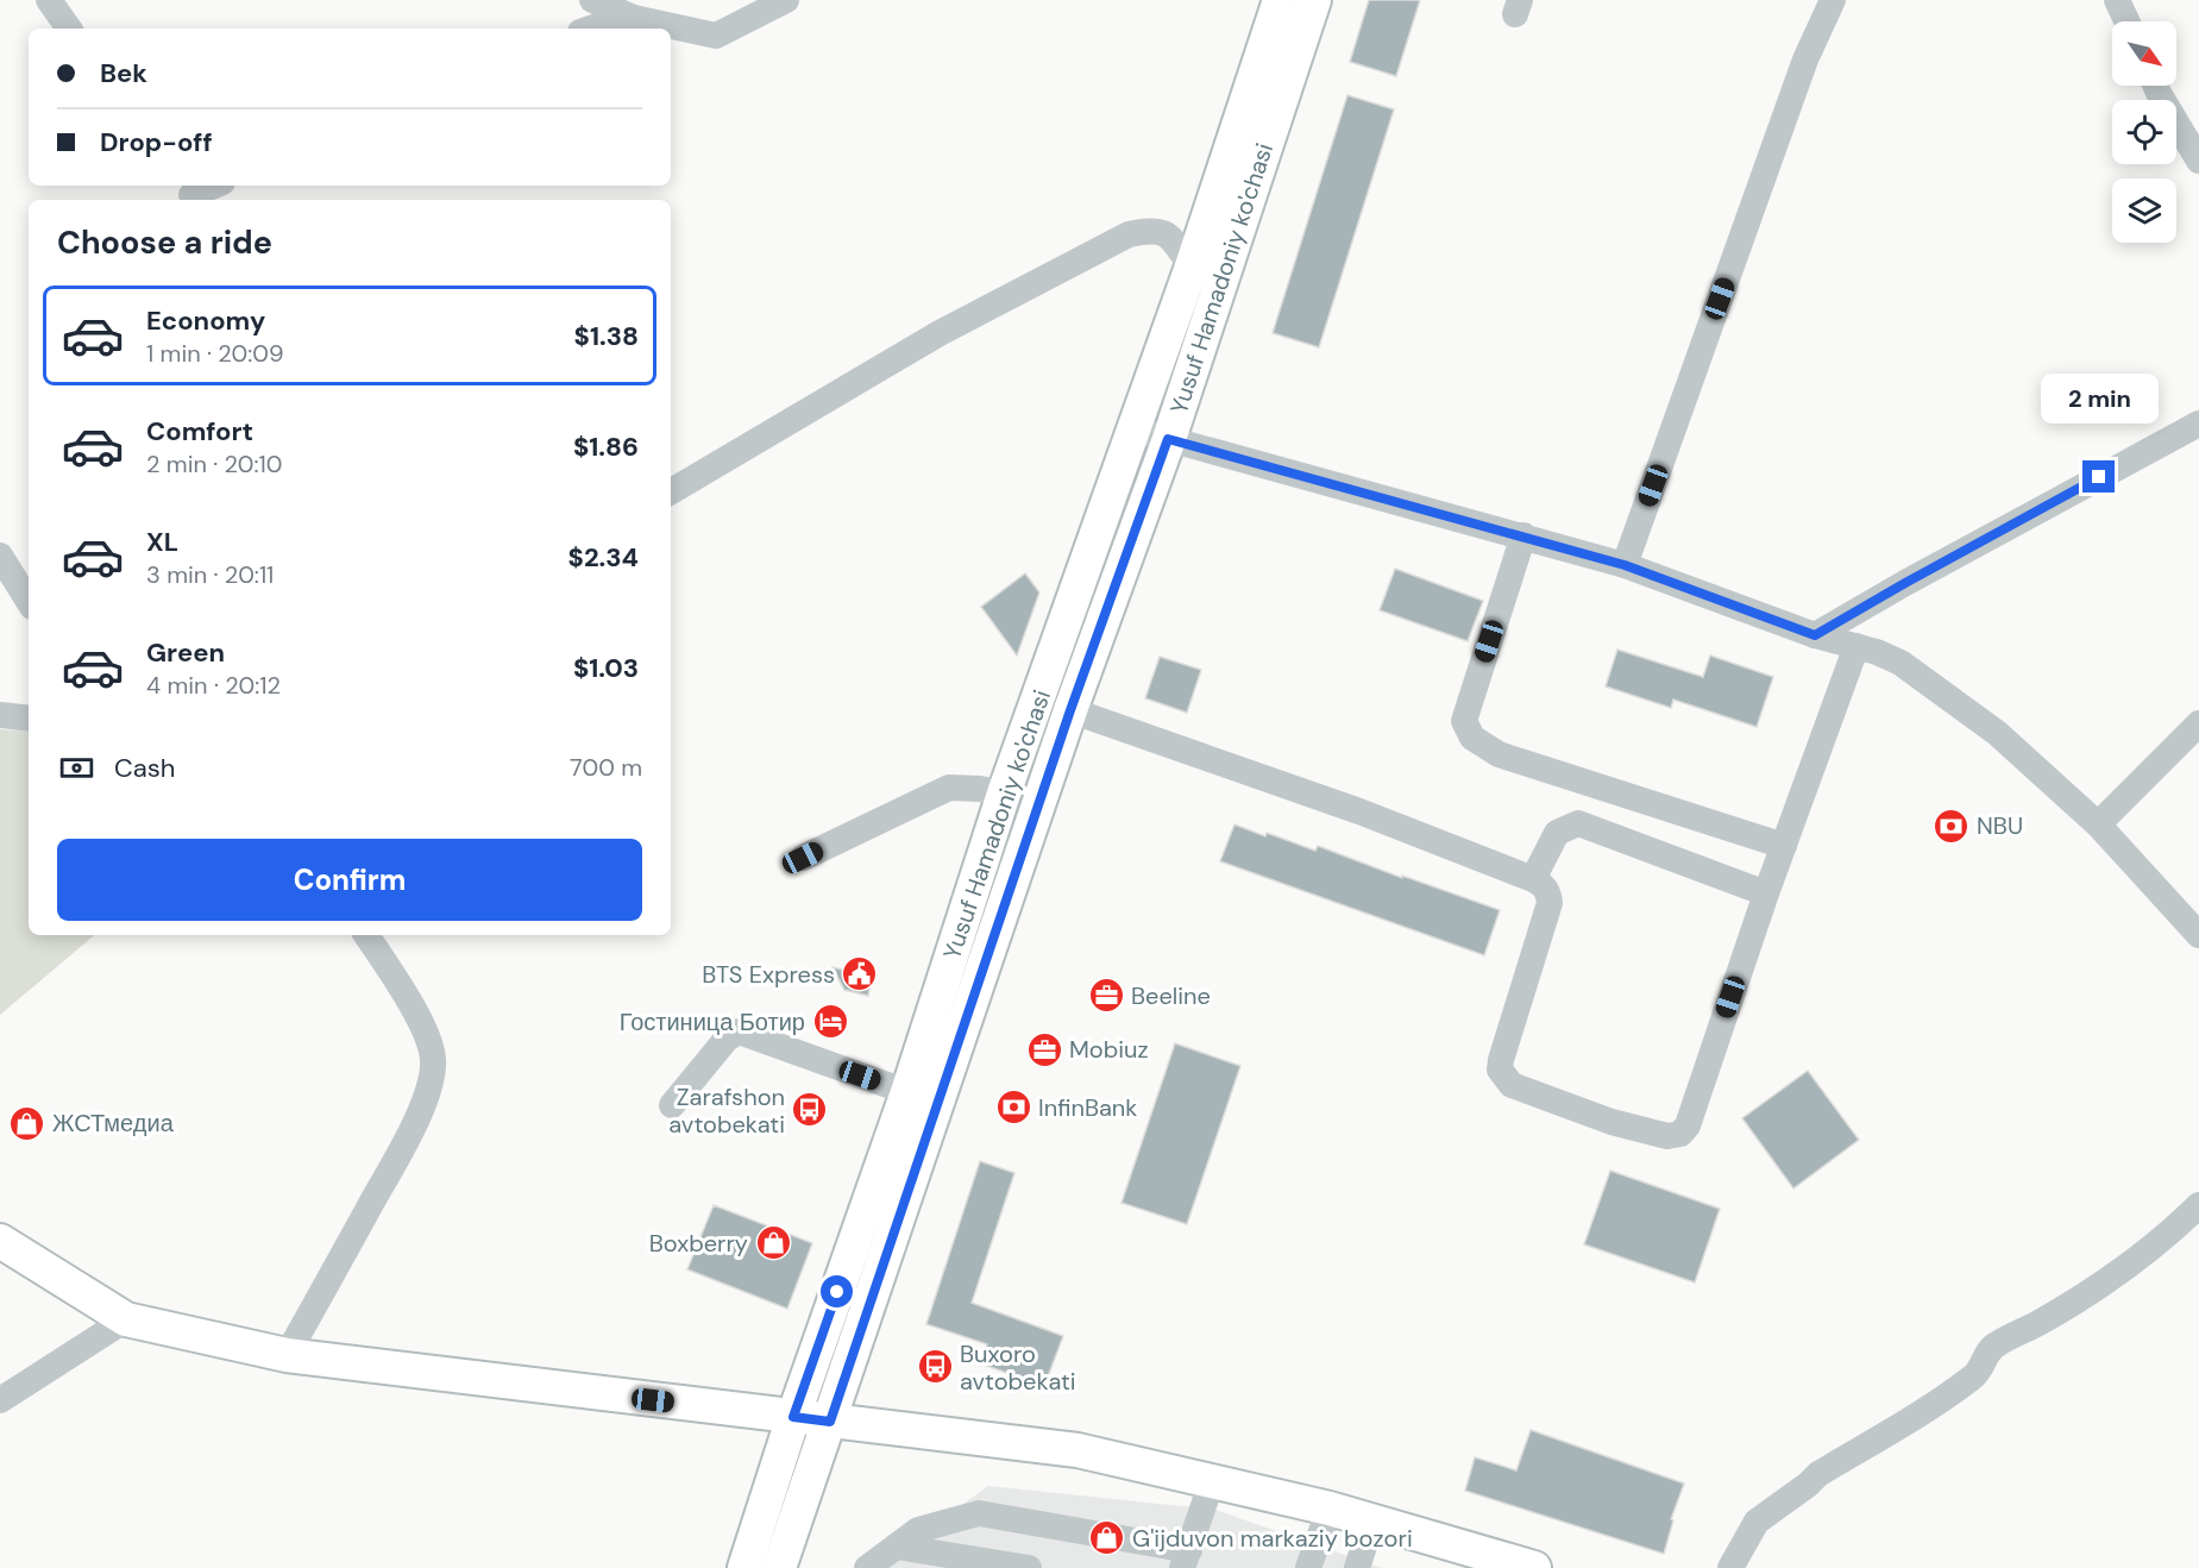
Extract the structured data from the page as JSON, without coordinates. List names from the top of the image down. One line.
{"streets":{"main road":["Yusuf Hamadoniy ko'chasi"]},"places":{"bank":["NBU","InfinBank"],"public building":["BTS Express"],"office":["Beeline","Mobiuz"],"hotel":["Гостиница Ботир"],"bus stop":["Zarafshon avtobekati","Buxoro avtobekati"],"shop":["ЖСТмедиа","Boxberry","G'ijduvon markaziy bozori"]},"north":"bottom right","page":{"banner":["Bek","Drop-off"],"heading":"Choose a ride","list":[{"name":"Economy","note":"1 min · 20:09","value":"$1.38"},{"name":"Comfort","note":"2 min · 20:10","value":"$1.86"},{"name":"XL","note":"3 min · 20:11","value":"$2.34"},{"name":"Green","note":"4 min · 20:12","value":"$1.03"}],"bubble":"2 min","pay":["Cash","700 m"],"buttons":"Confirm"}}
